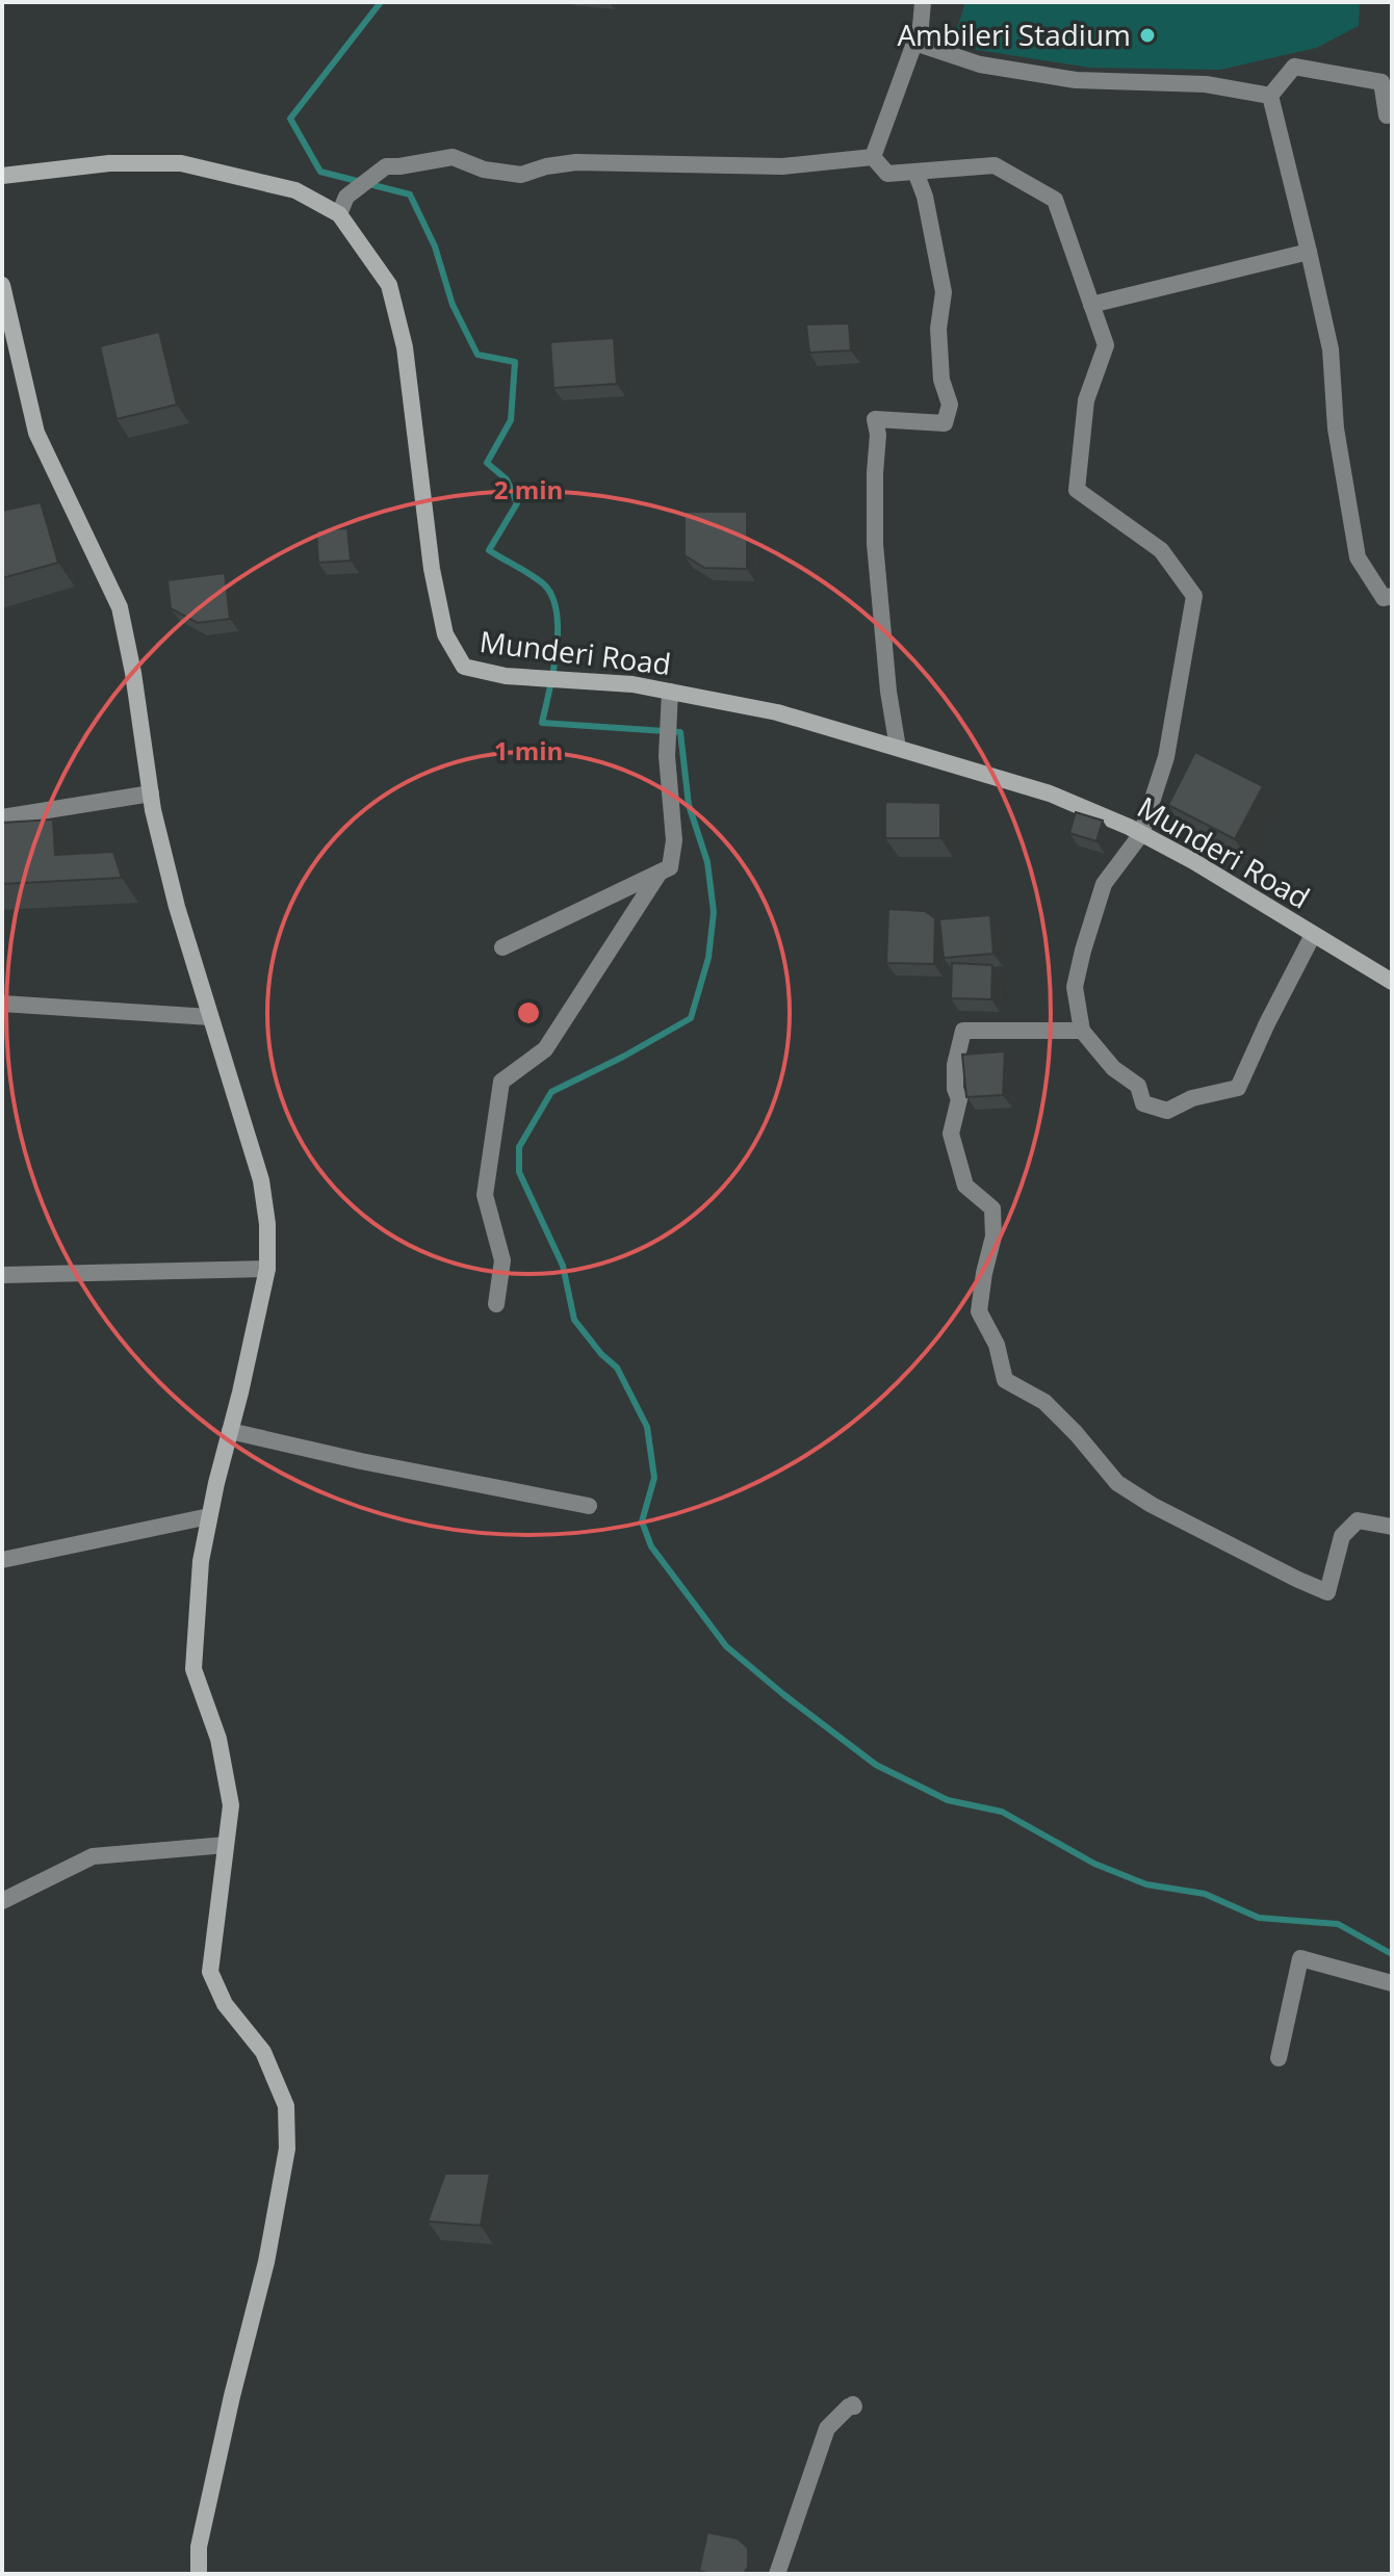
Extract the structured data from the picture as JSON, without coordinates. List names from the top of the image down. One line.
{"streets":{"main road":["Munderi Road"]},"places":["Ambileri Stadium"],"rings":["2 min","1 min"]}
